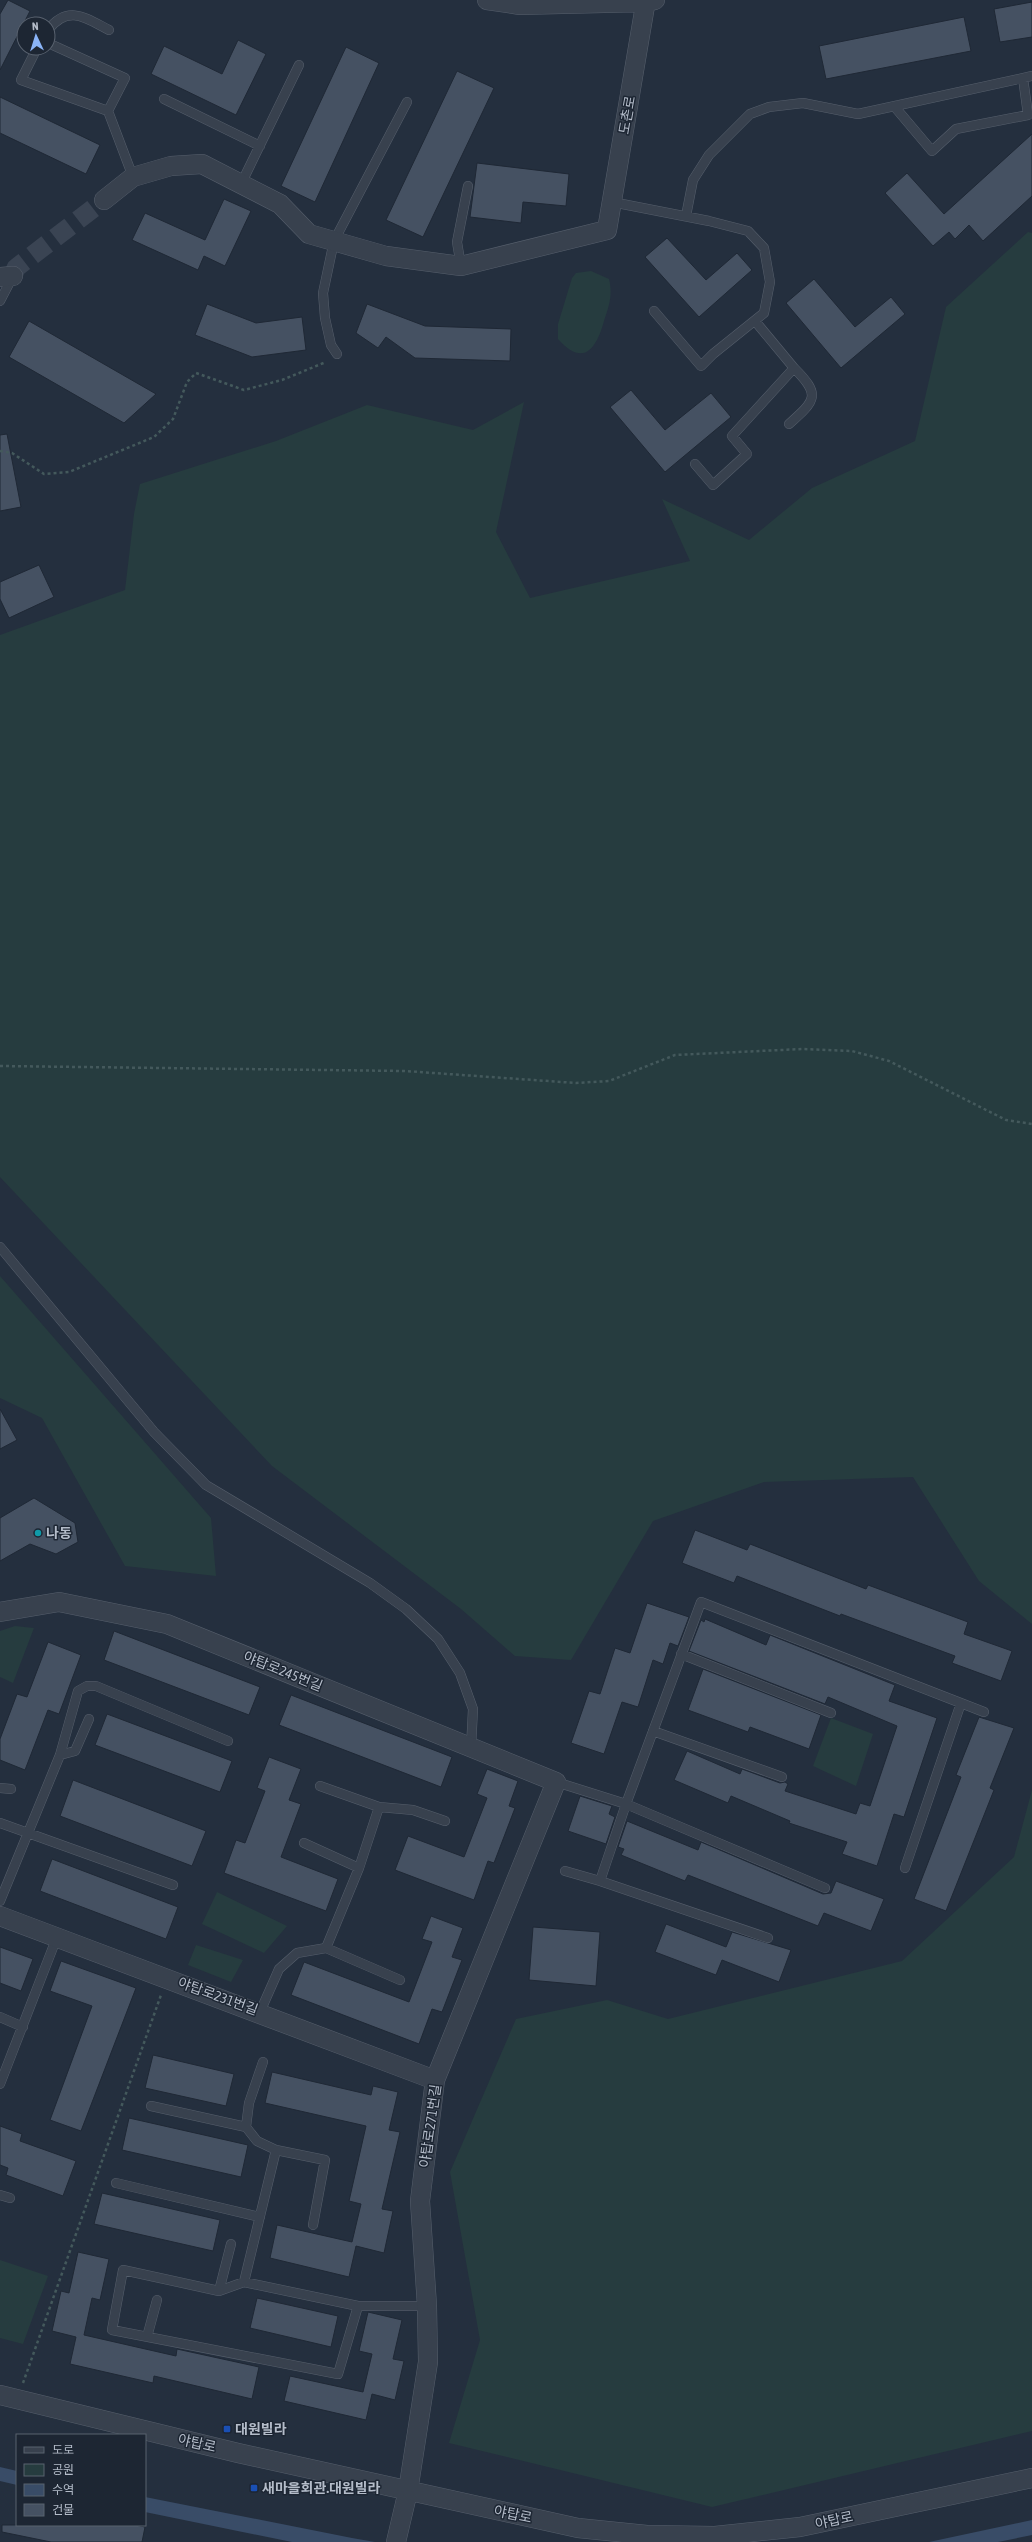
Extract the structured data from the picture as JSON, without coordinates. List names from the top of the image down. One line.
{"streets":{"street":["도촌로","야탑로245번길","야탑로231번길","야탑로271번길","야탑로"]},"crossings":[["야탑로245번길","야탑로271번길"],["야탑로231번길","야탑로271번길"],["야탑로271번길","야탑로"]],"places":{"other":["나동"],"transit":["대원빌라","새마을회관.대원빌라"]},"legend":["도로","공원","수역","건물"],"north":"top"}
